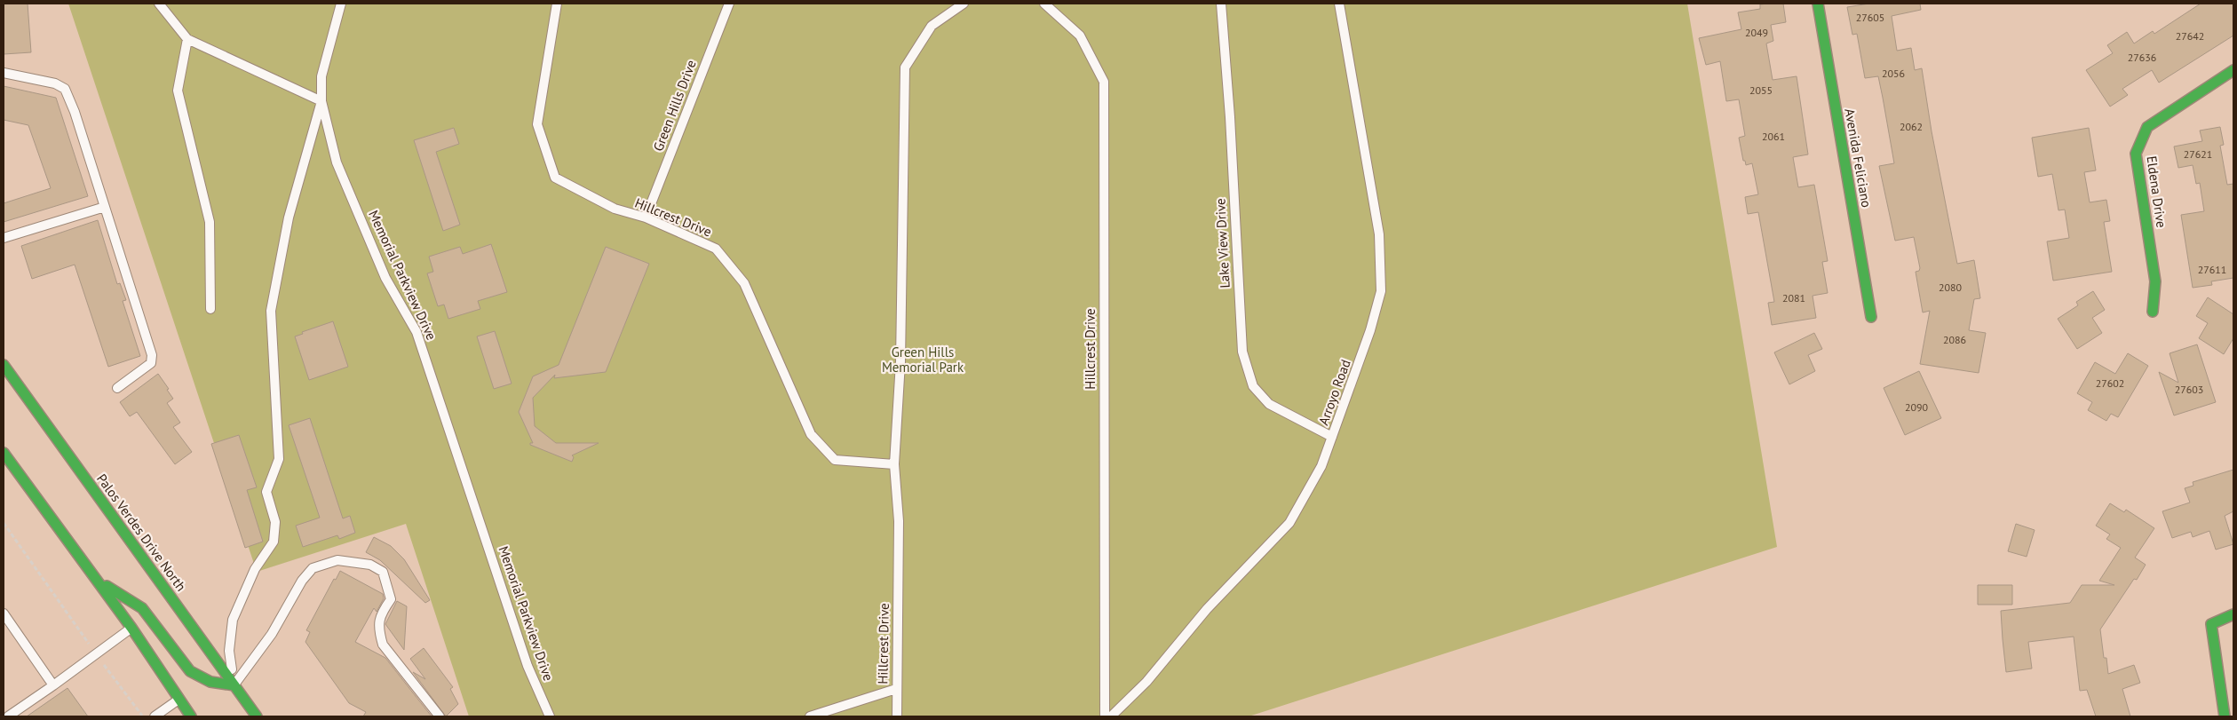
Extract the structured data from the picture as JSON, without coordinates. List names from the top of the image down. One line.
{"streets":{"main road":["Avenida Feliciano","Eldena Drive","Palos Verdes Drive North"],"lane":["Green Hills Drive","Hillcrest Drive","Lake View Drive","Memorial Parkview Drive","Arroyo Road"]},"crossings":[["Green Hills Drive","Hillcrest Drive"],["Lake View Drive","Arroyo Road"]],"parks":["Green Hills Memorial Park"],"house_numbers":["27605","2049","27642","27636","2056","2055","2062","2061","27621","27611","2080","2081","2086","27602","27603","2090"]}
